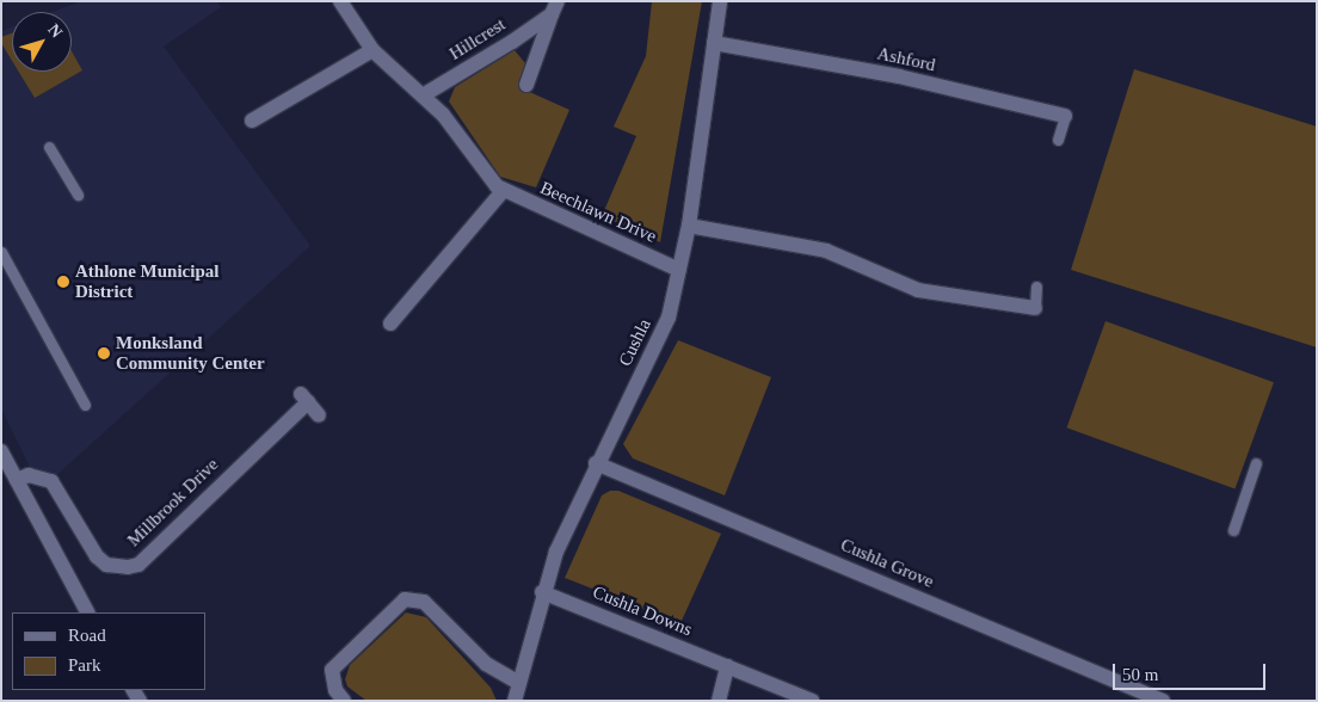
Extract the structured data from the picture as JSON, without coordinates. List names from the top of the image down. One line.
{"streets":{"street":["Hillcrest","Ashford","Beechlawn Drive","Cushla","Millbrook Drive","Cushla Grove","Cushla Downs"]},"crossings":[["Hillcrest","Beechlawn Drive"],["Ashford","Cushla"],["Beechlawn Drive","Cushla"],["Cushla","Cushla Grove"],["Cushla","Cushla Downs"]],"places":["Athlone Municipal District","Monksland Community Center"],"legend":["Road","Park"],"scale_bar":"50 m","north":"top right"}
